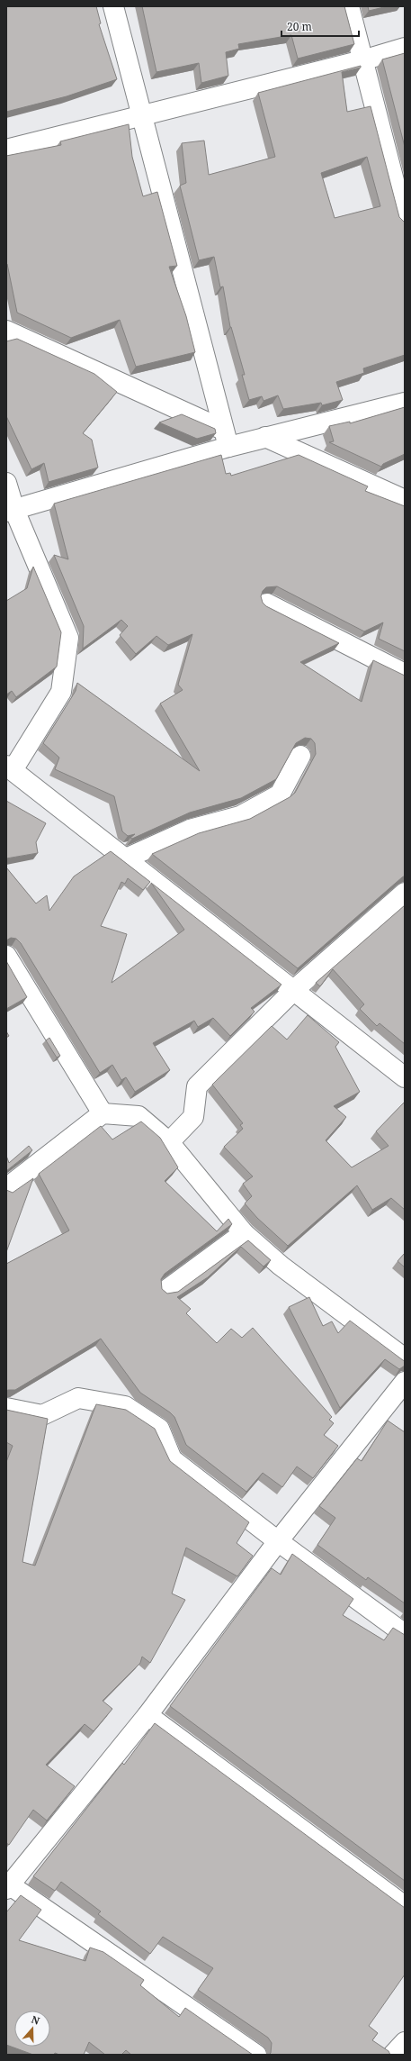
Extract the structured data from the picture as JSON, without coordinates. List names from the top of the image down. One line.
{"scale_bar":"20 m","north":"top"}
